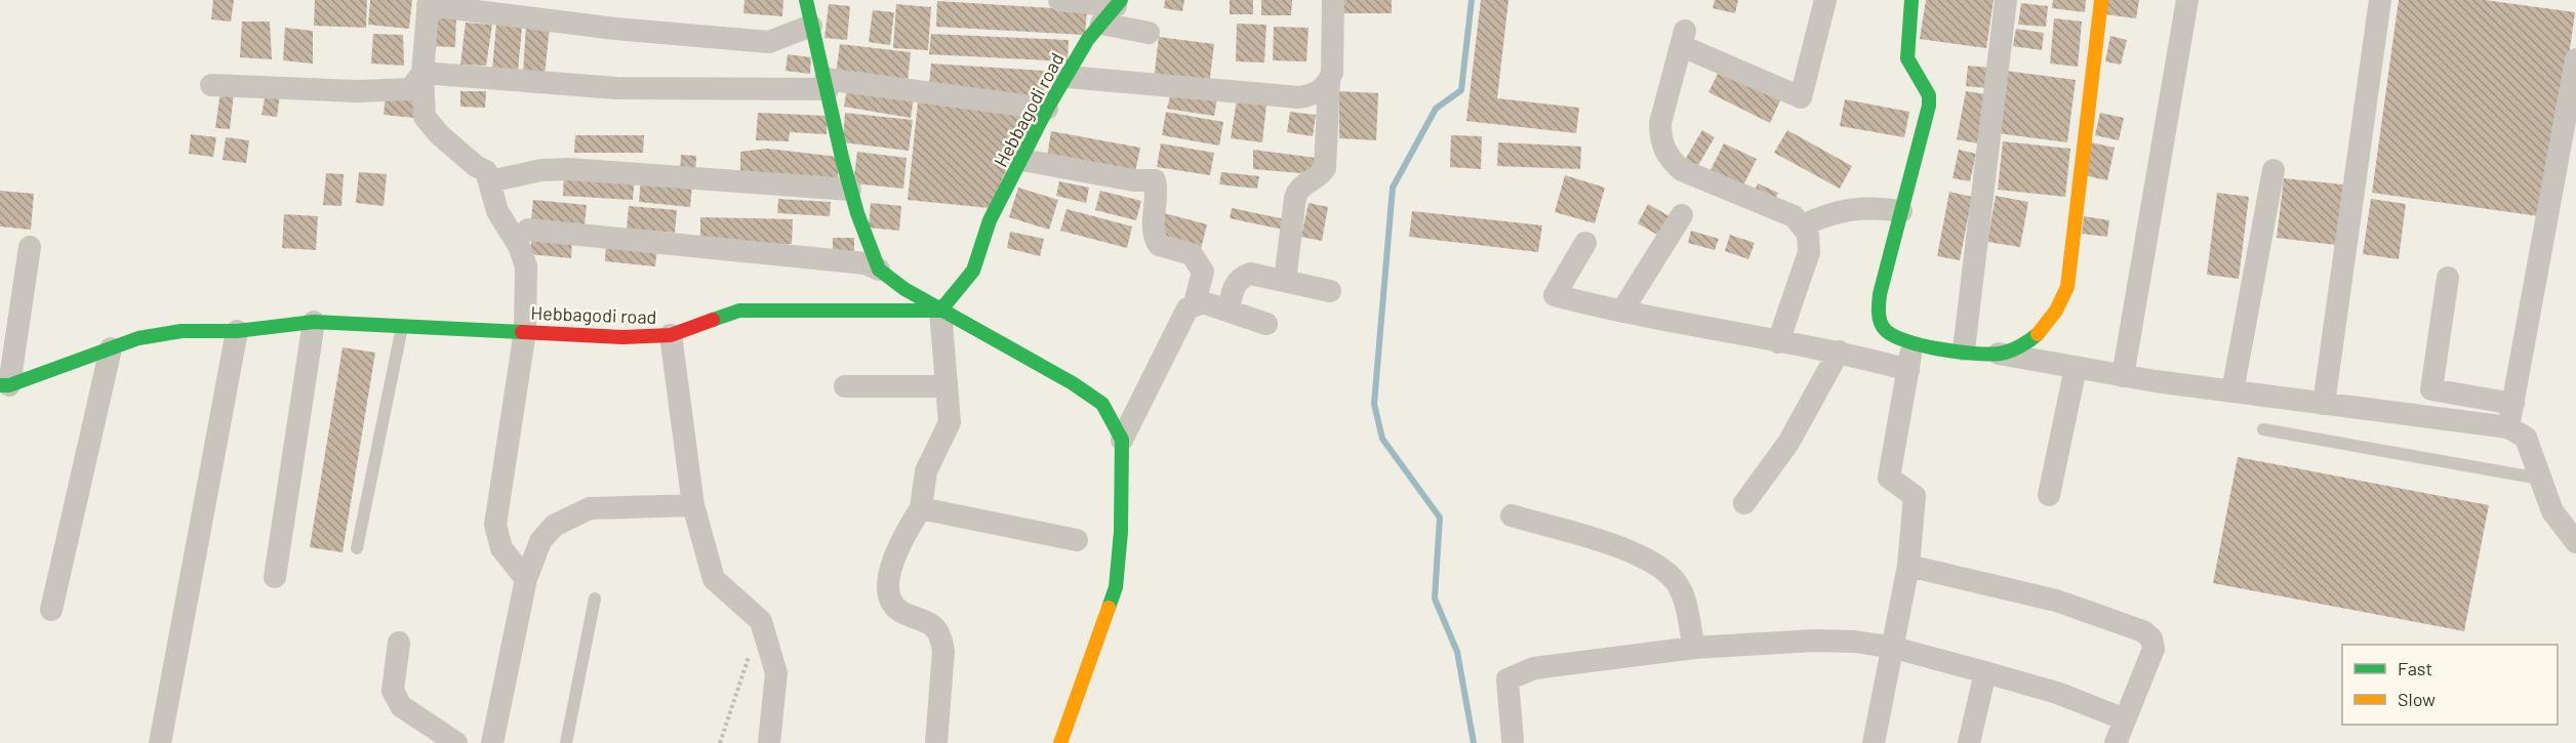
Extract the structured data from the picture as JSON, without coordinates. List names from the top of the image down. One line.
{"streets":{"street":["Hebbagodi road"]},"legend":["Fast","Slow"]}
